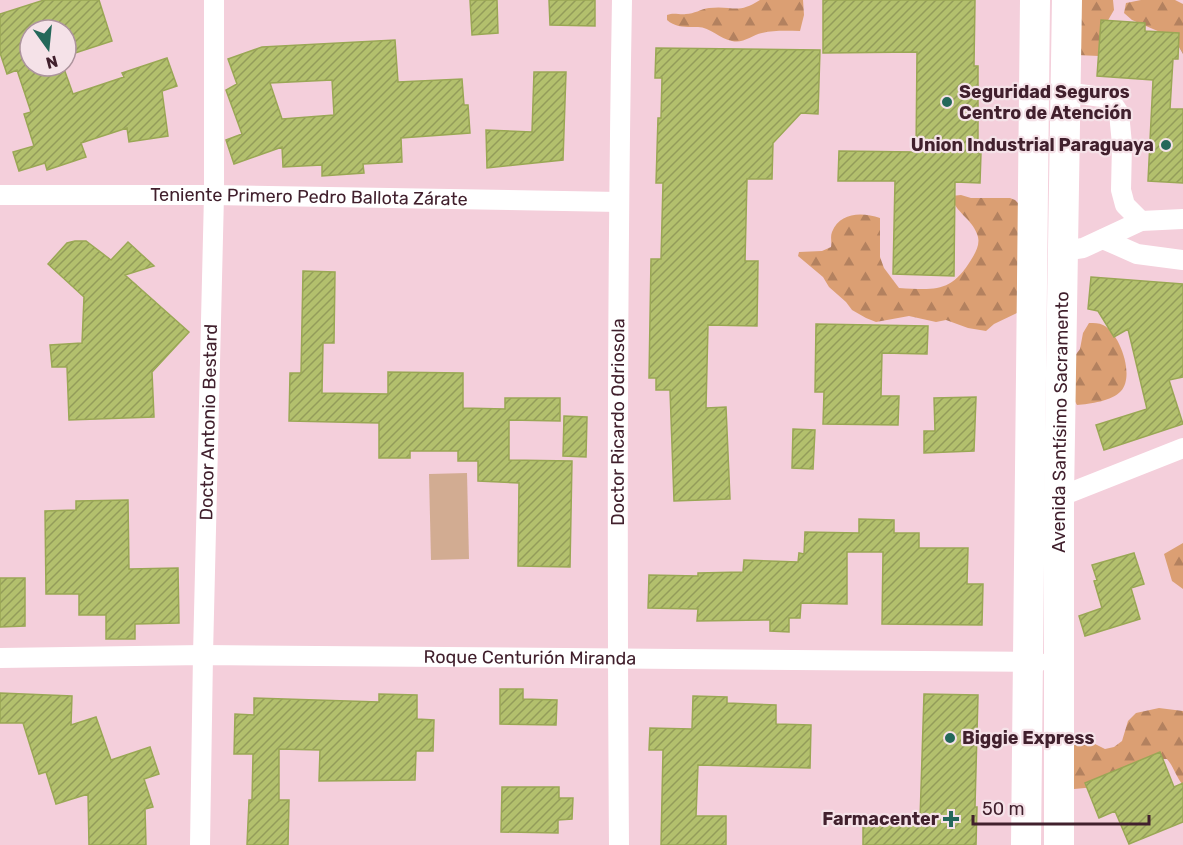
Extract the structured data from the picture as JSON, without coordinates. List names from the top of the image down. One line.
{"streets":{"main road":["Avenida Santísimo Sacramento"],"street":["Teniente Primero Pedro Ballota Zárate","Doctor Ricardo Odriosola","Doctor Antonio Bestard","Roque Centurión Miranda"]},"crossings":[["Teniente Primero Pedro Ballota Zárate","Doctor Ricardo Odriosola"],["Teniente Primero Pedro Ballota Zárate","Doctor Antonio Bestard"],["Doctor Ricardo Odriosola","Roque Centurión Miranda"],["Avenida Santísimo Sacramento","Roque Centurión Miranda"],["Doctor Antonio Bestard","Roque Centurión Miranda"]],"places":{"other":["Seguridad Seguros Centro de Atención","Union Industrial Paraguaya","Biggie Express"],"health":["Farmacenter"]},"scale_bar":"50 m","north":"bottom"}
